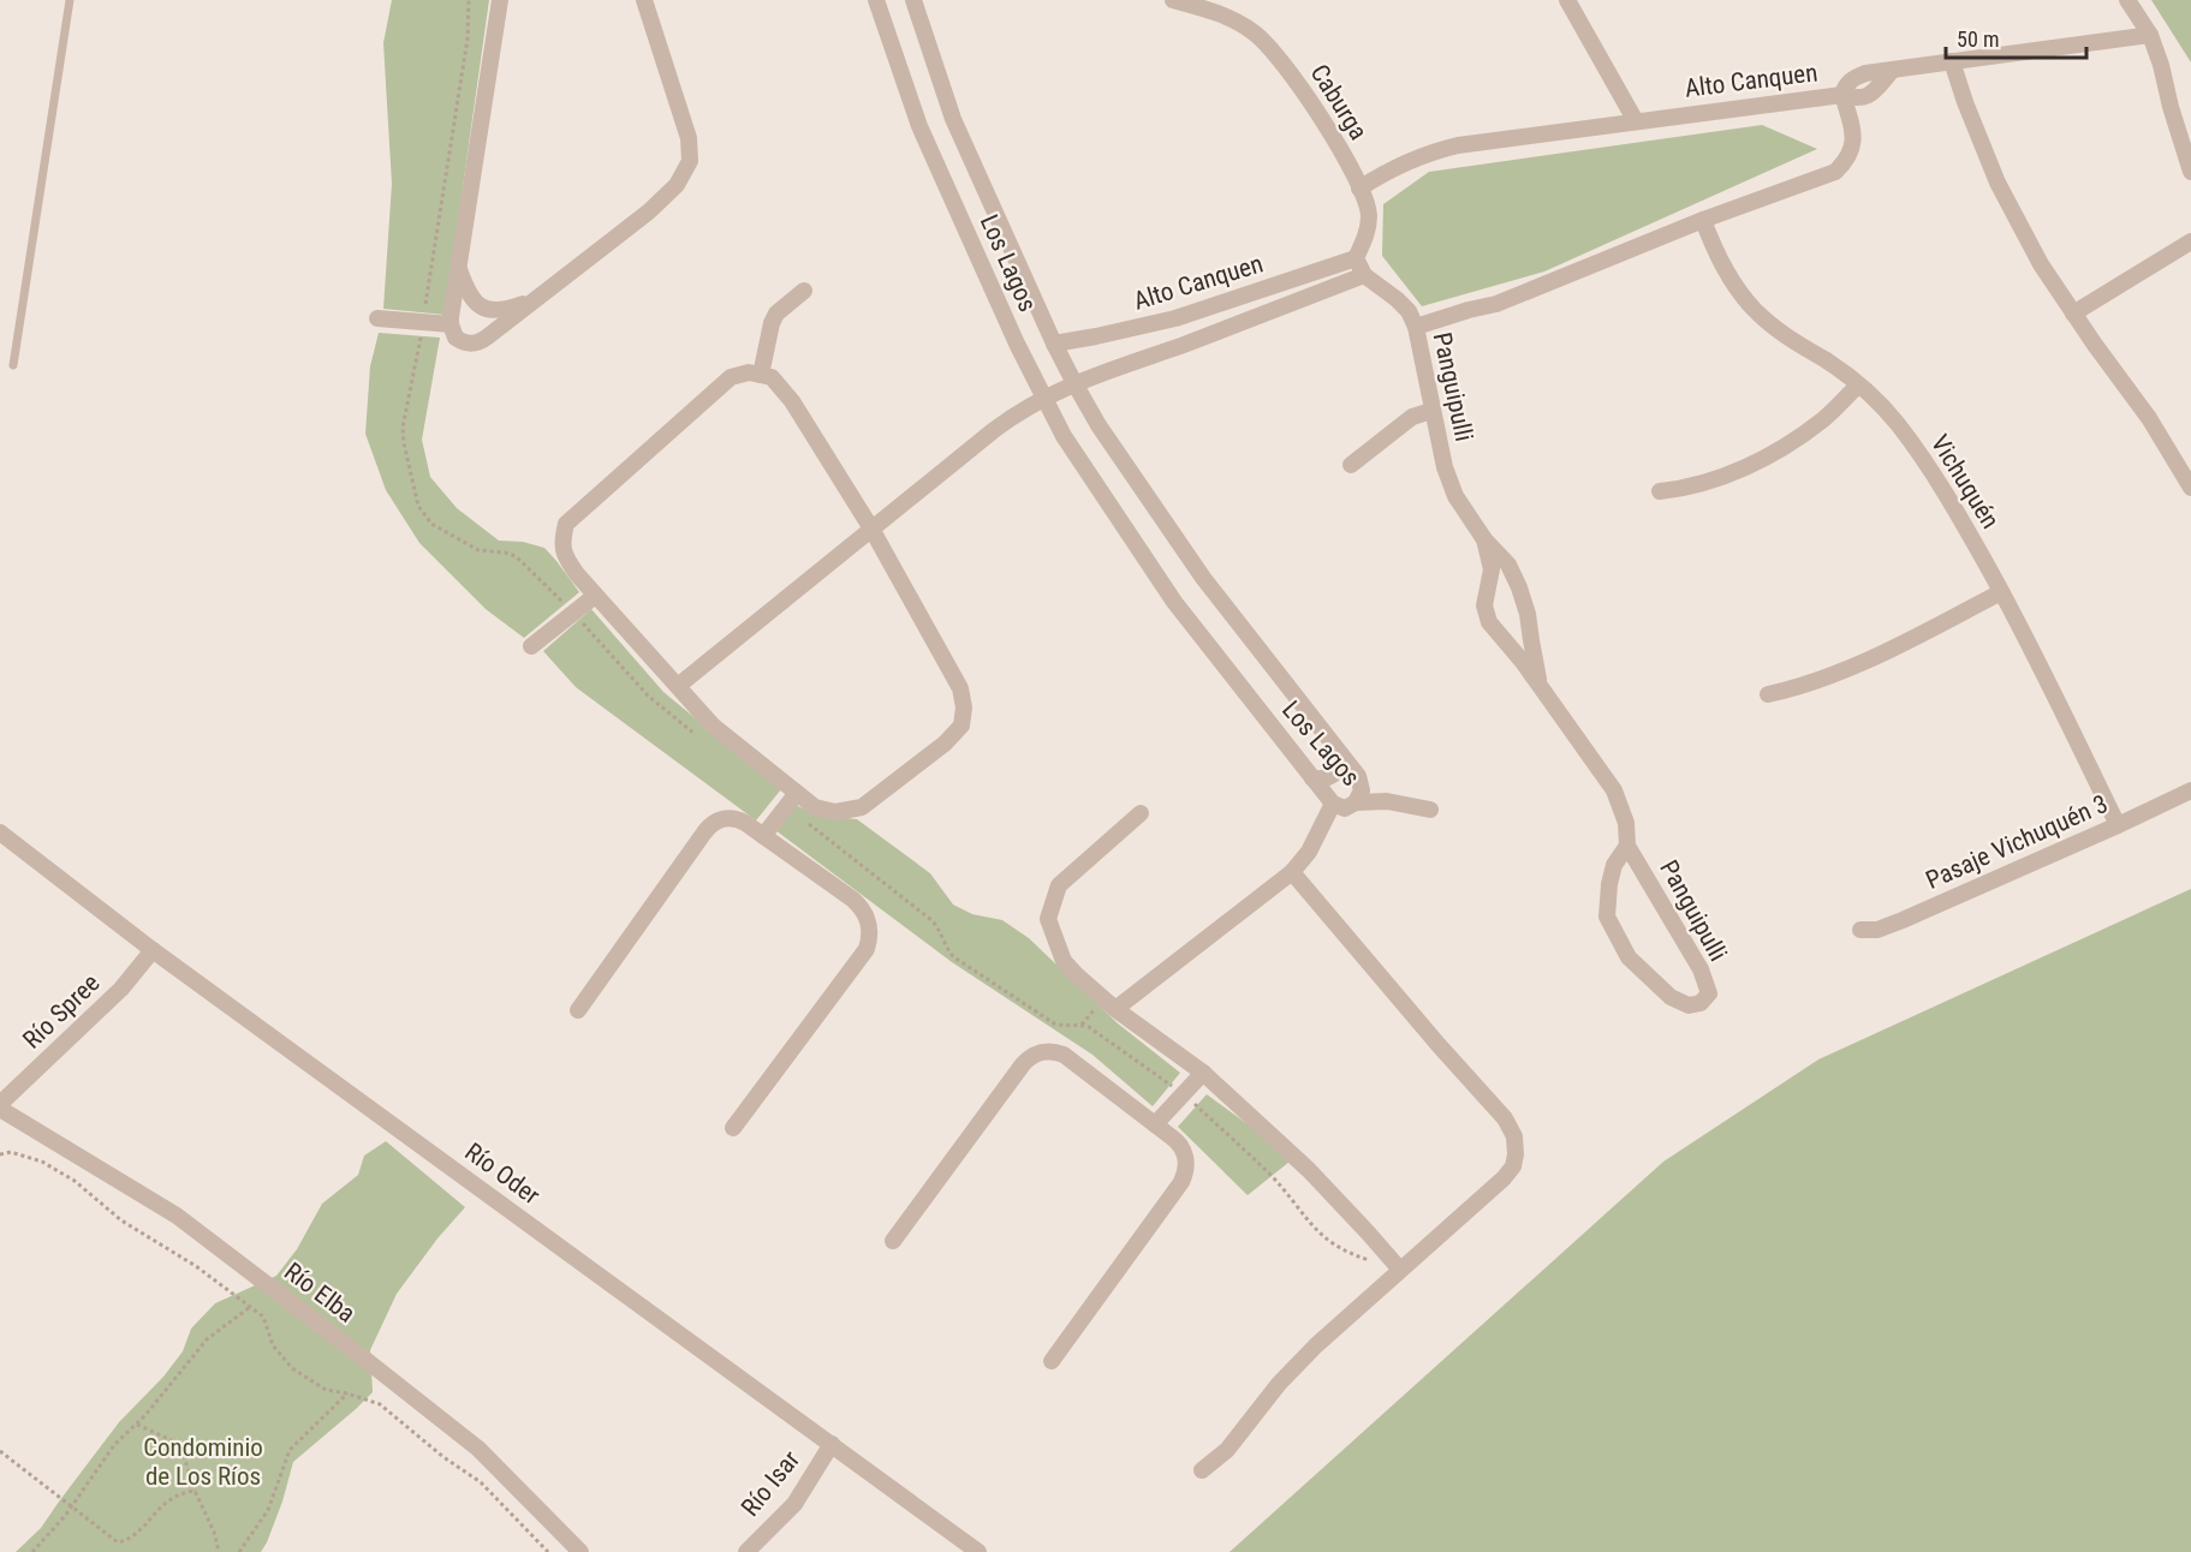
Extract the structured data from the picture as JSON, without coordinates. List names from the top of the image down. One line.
{"streets":{"street":["Alto Canquen","Caburga","Los Lagos","Panguipulli","Vichuquén","Pasaje Vichuquén 3","Río Spree","Río Oder","Río Elba","Río Isar"]},"crossings":[["Alto Canquen","Caburga"],["Alto Canquen","Los Lagos"],["Alto Canquen","Panguipulli"],["Alto Canquen","Vichuquén"],["Caburga","Panguipulli"],["Vichuquén","Pasaje Vichuquén 3"],["Río Spree","Río Oder"],["Río Oder","Río Isar"]],"parks":["Condominio de Los Ríos"],"scale_bar":"50 m"}
